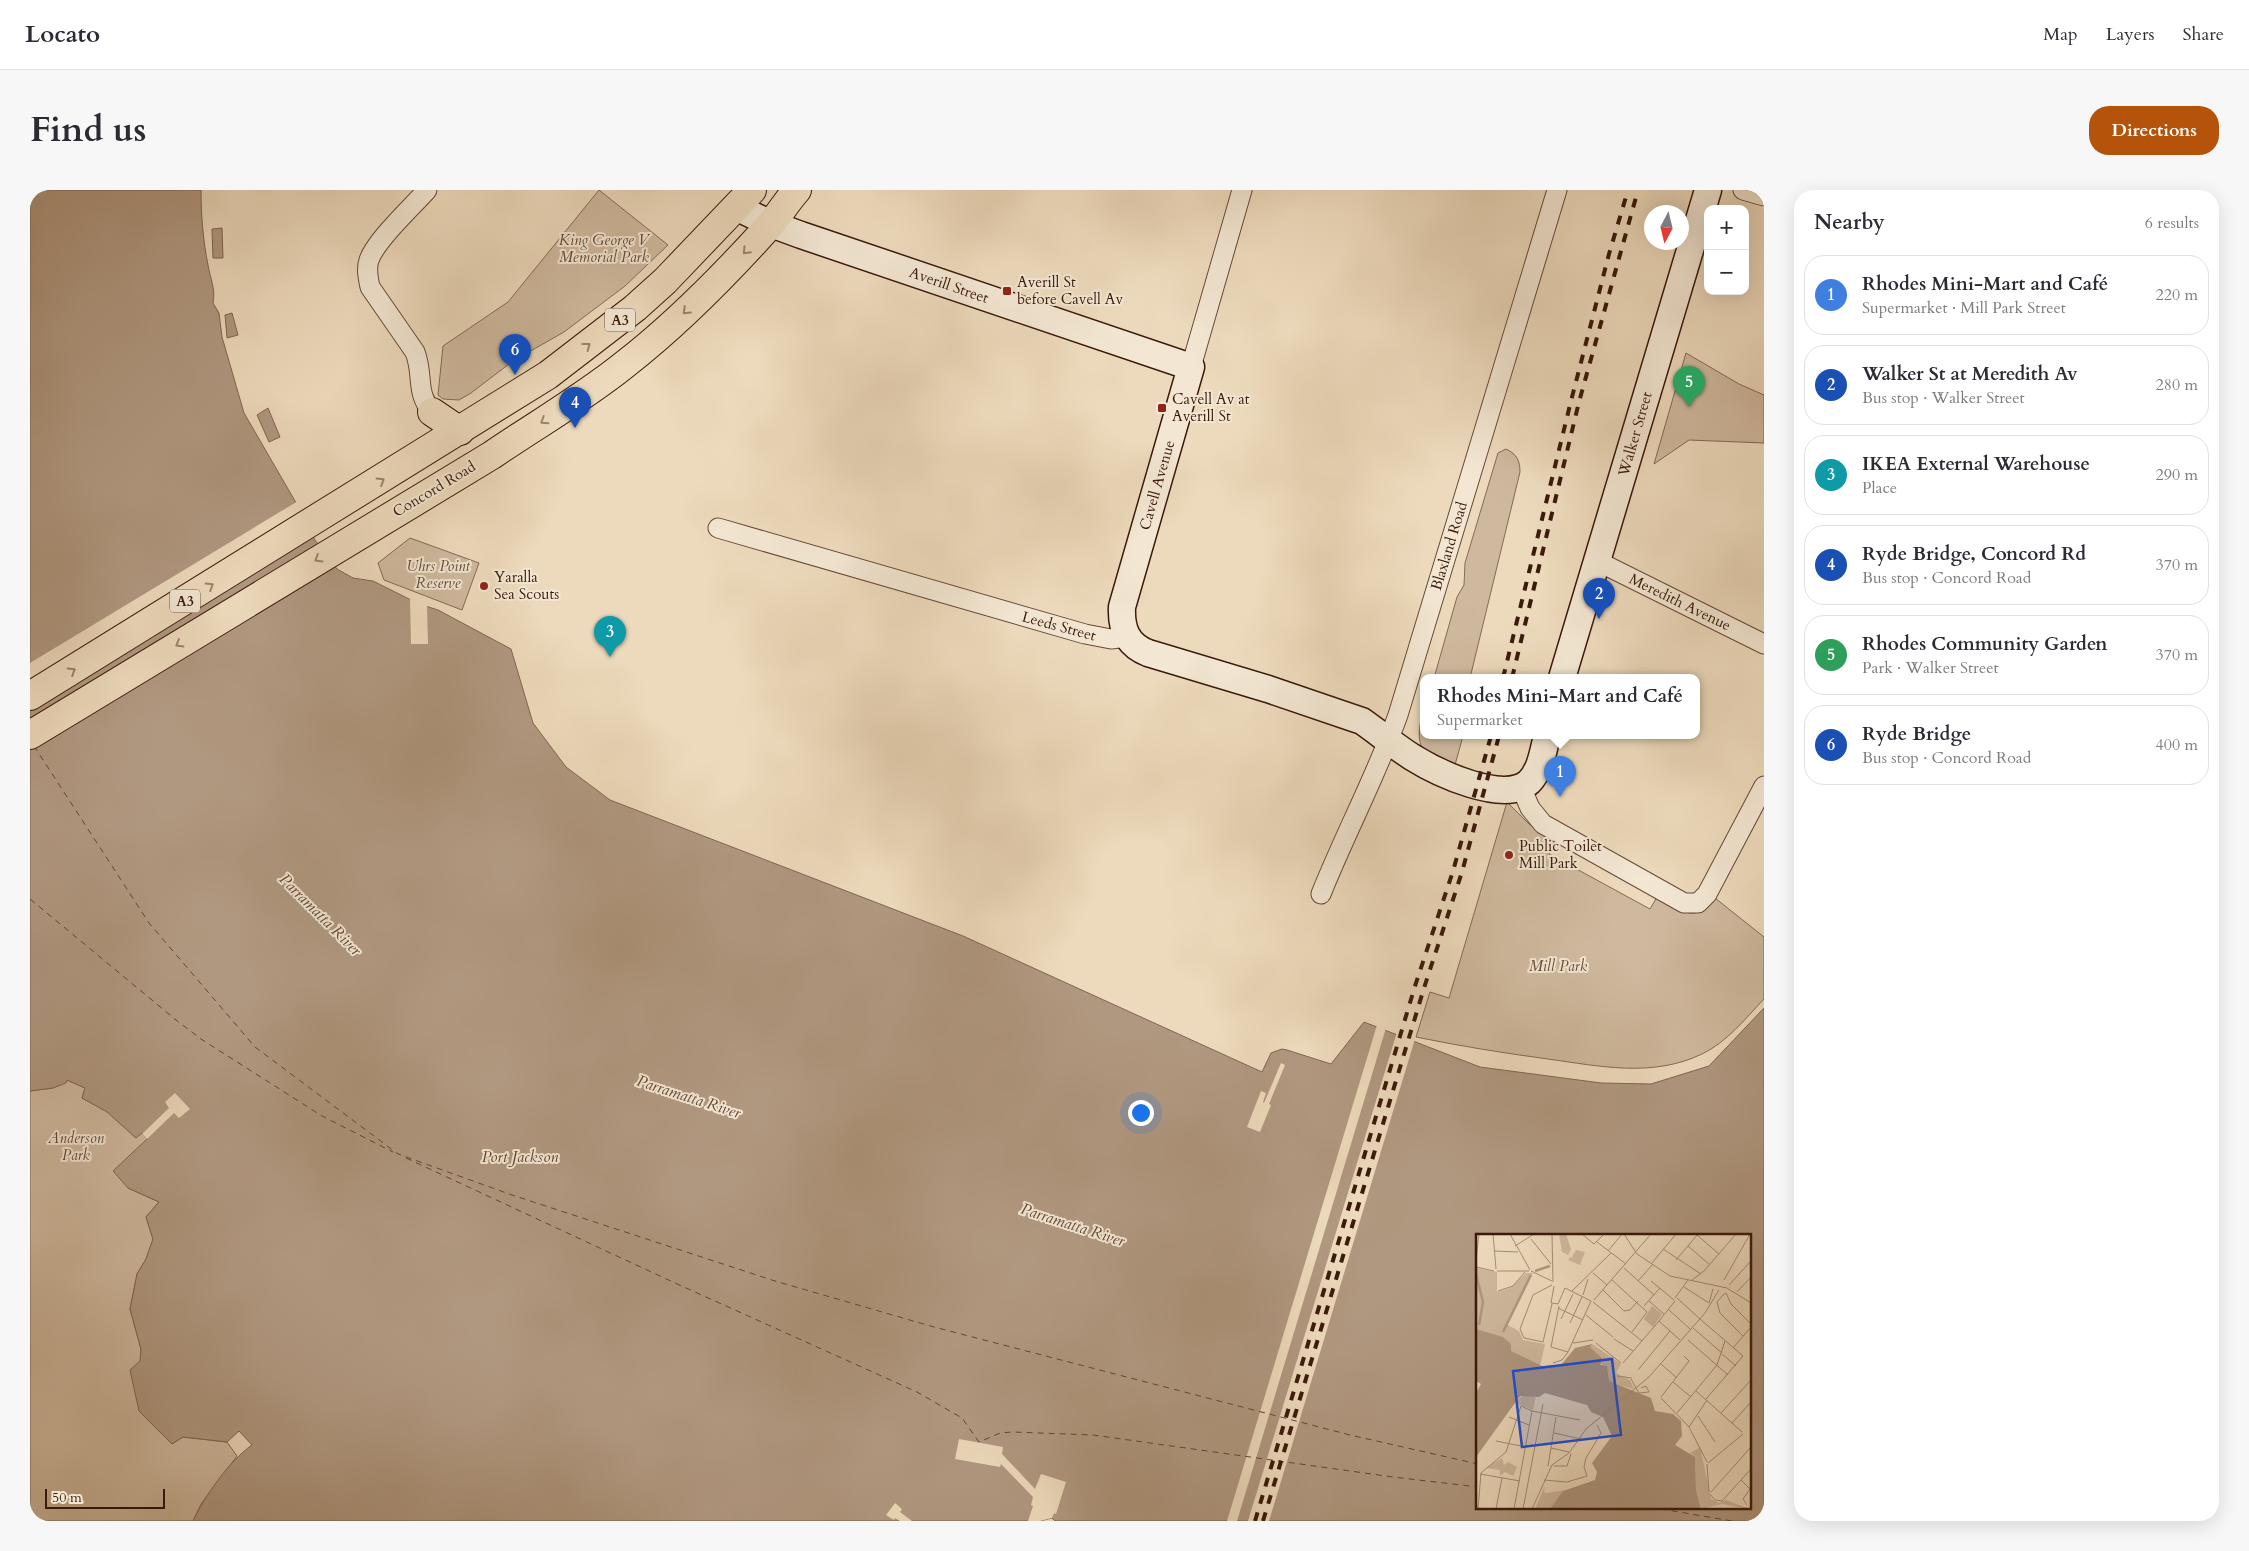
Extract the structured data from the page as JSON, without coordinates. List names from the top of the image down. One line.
{"streets":{"highway":["A3","Concord Road"],"street":["Averill Street","Walker Street","Cavell Avenue","Blaxland Road","Meredith Avenue","Leeds Street"]},"crossings":[["Averill Street","A3"],["Averill Street","Cavell Avenue"],["Averill Street","Concord Road"],["Walker Street","Meredith Avenue"],["Cavell Avenue","Leeds Street"]],"water":["Parramatta River","Port Jackson"],"parks":["King George V Memorial Park","Uhrs Point Reserve","Mill Park","Anderson Park"],"places":{"transit":["Averill St before Cavell Av","Cavell Av at Averill St"],"other":["Yaralla Sea Scouts","Public Toilet Mill Park"]},"scale_bar":"50 m","north":"bottom","page":{"header":"Locato","nav":["Map","Layers","Share"],"title":"Find us","buttons":"Directions","heading":["Nearby","6 results"],"map_buttons":["+","−"],"list":[{"mark":"1","name":"Rhodes Mini-Mart and Café","note":"Supermarket · Mill Park Street","value":"220 m"},{"mark":"2","name":"Walker St at Meredith Av","note":"Bus stop · Walker Street","value":"280 m"},{"mark":"3","name":"IKEA External Warehouse","note":"Place","value":"290 m"},{"mark":"4","name":"Ryde Bridge, Concord Rd","note":"Bus stop · Concord Road","value":"370 m"},{"mark":"5","name":"Rhodes Community Garden","note":"Park · Walker Street","value":"370 m"},{"mark":"6","name":"Ryde Bridge","note":"Bus stop · Concord Road","value":"400 m"}],"pins":["6","5","4","2","3","1"],"popup":["Rhodes Mini-Mart and Café","Supermarket"],"scale":"50 m"}}
